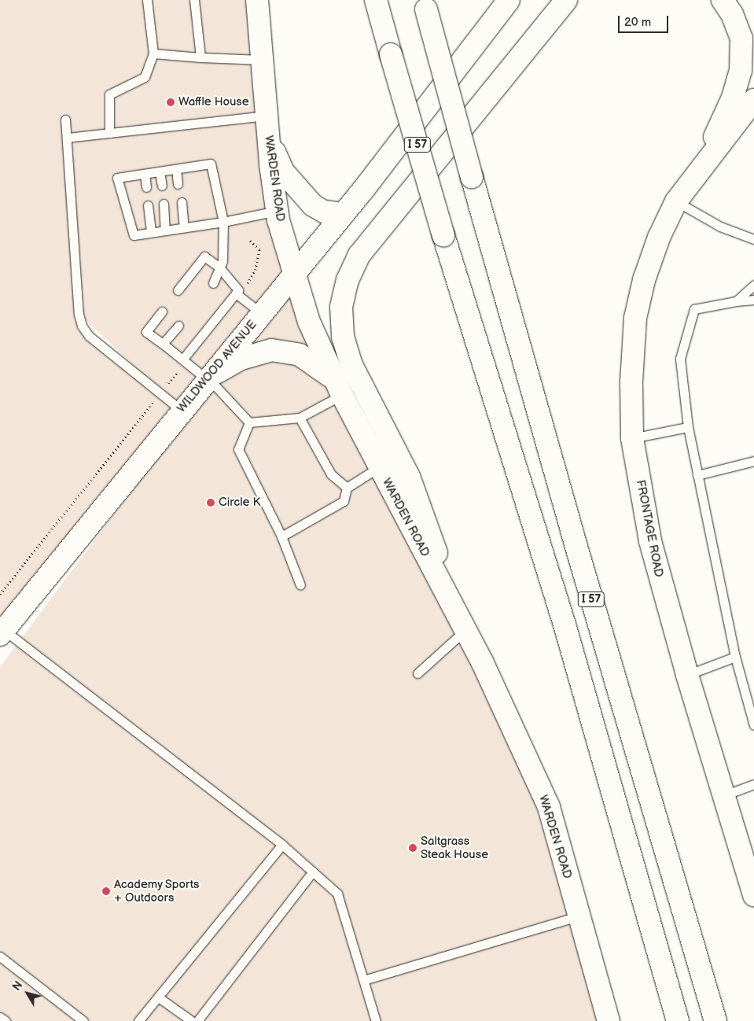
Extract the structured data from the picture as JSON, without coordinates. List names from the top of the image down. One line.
{"streets":{"main road":["I 57","WARDEN ROAD","WILDWOOD AVENUE","FRONTAGE ROAD"]},"crossings":[["WARDEN ROAD","WILDWOOD AVENUE"]],"places":["Waffle House","Circle K","Saltgrass Steak House","Academy Sports + Outdoors"],"scale_bar":"20 m","north":"top left"}
